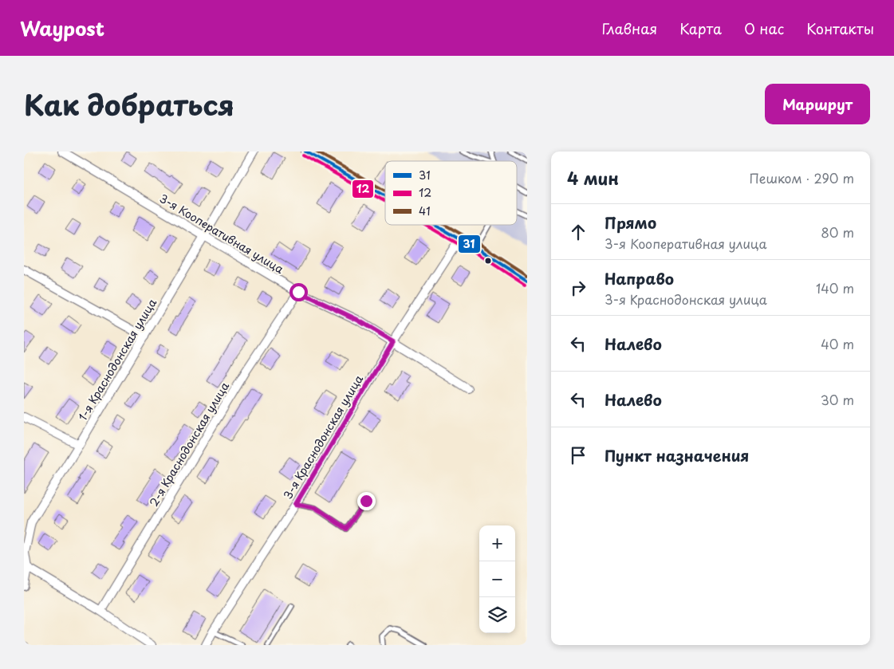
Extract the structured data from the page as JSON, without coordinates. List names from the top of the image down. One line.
{"streets":{"street":["3-я Кооперативная улица","1-я Краснодонская улица","3-я Краснодонская улица","2-я Краснодонская улица"]},"crossings":[["3-я Кооперативная улица","1-я Краснодонская улица"],["3-я Кооперативная улица","3-я Краснодонская улица"],["3-я Кооперативная улица","2-я Краснодонская улица"]],"lines":["transit line 31","transit line 41","transit line 12"],"legend":["31","12","41"],"page":{"header":"Waypost","nav":["Главная","Карта","О нас","Контакты"],"title":"Как добраться","buttons":"Маршрут","heading":["4 мин","Пешком · 290 m"],"list":[["Прямо","3-я Кооперативная улица","80 m"],["Направо","3-я Краснодонская улица","140 m"],["Налево","40 m"],["Налево","30 m"],"Пункт назначения"],"map_buttons":["+","−"]}}
